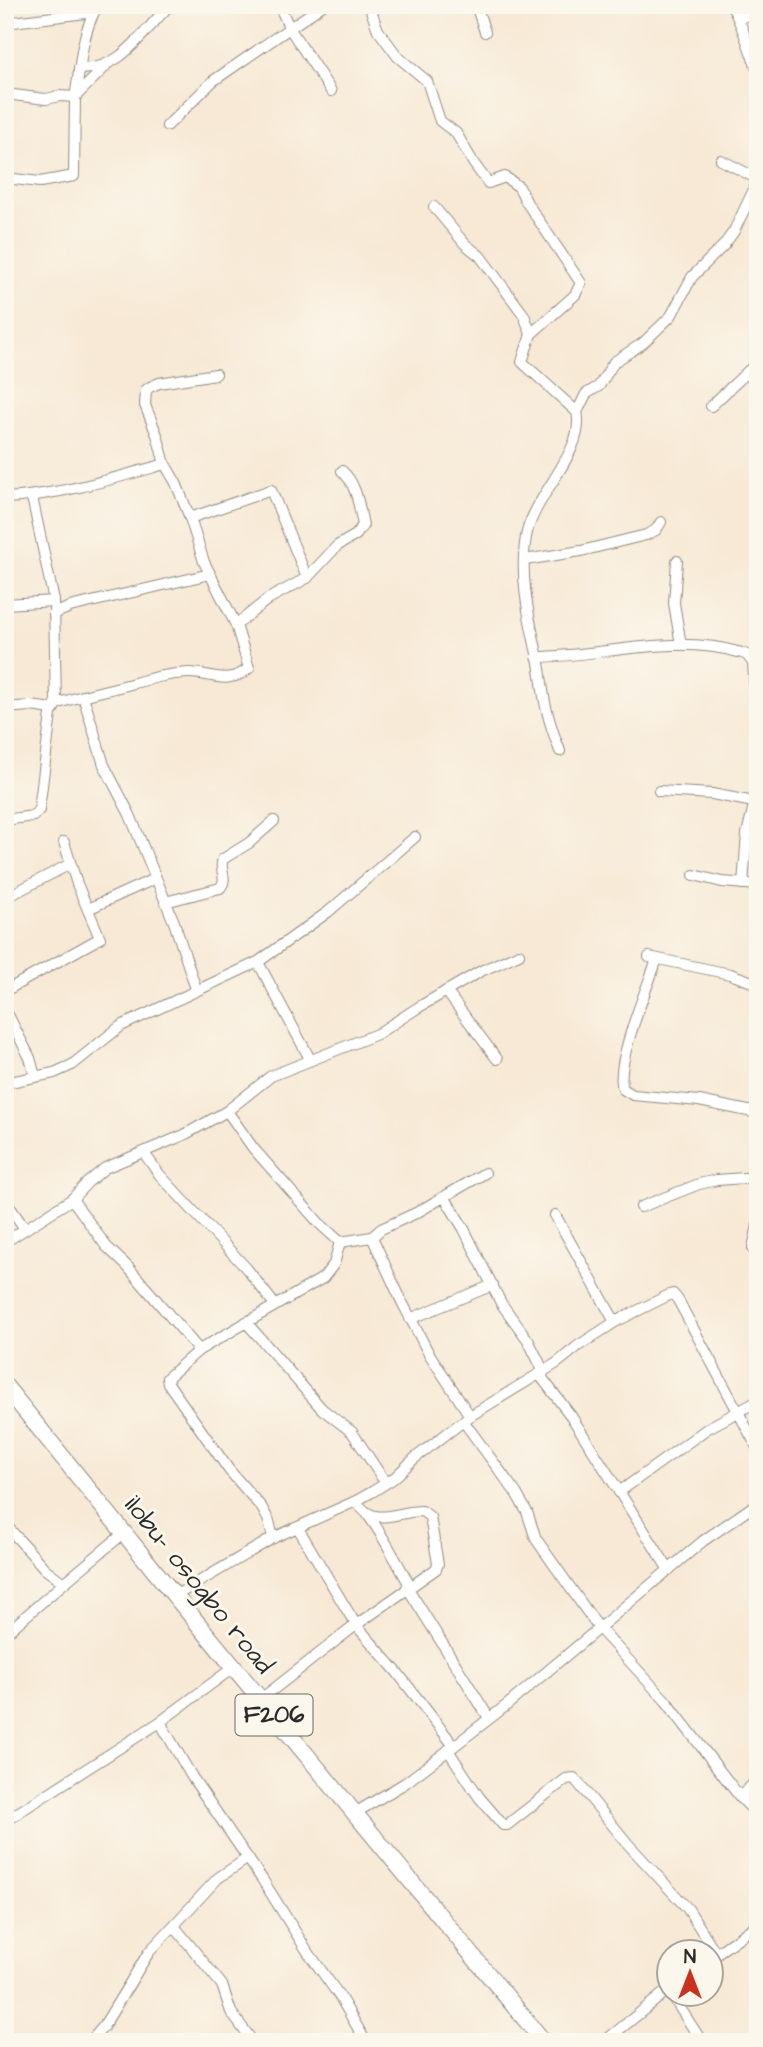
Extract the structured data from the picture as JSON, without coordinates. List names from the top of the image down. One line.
{"streets":{"main road":["ilobu- osogbo road","F206"]},"north":"top"}
